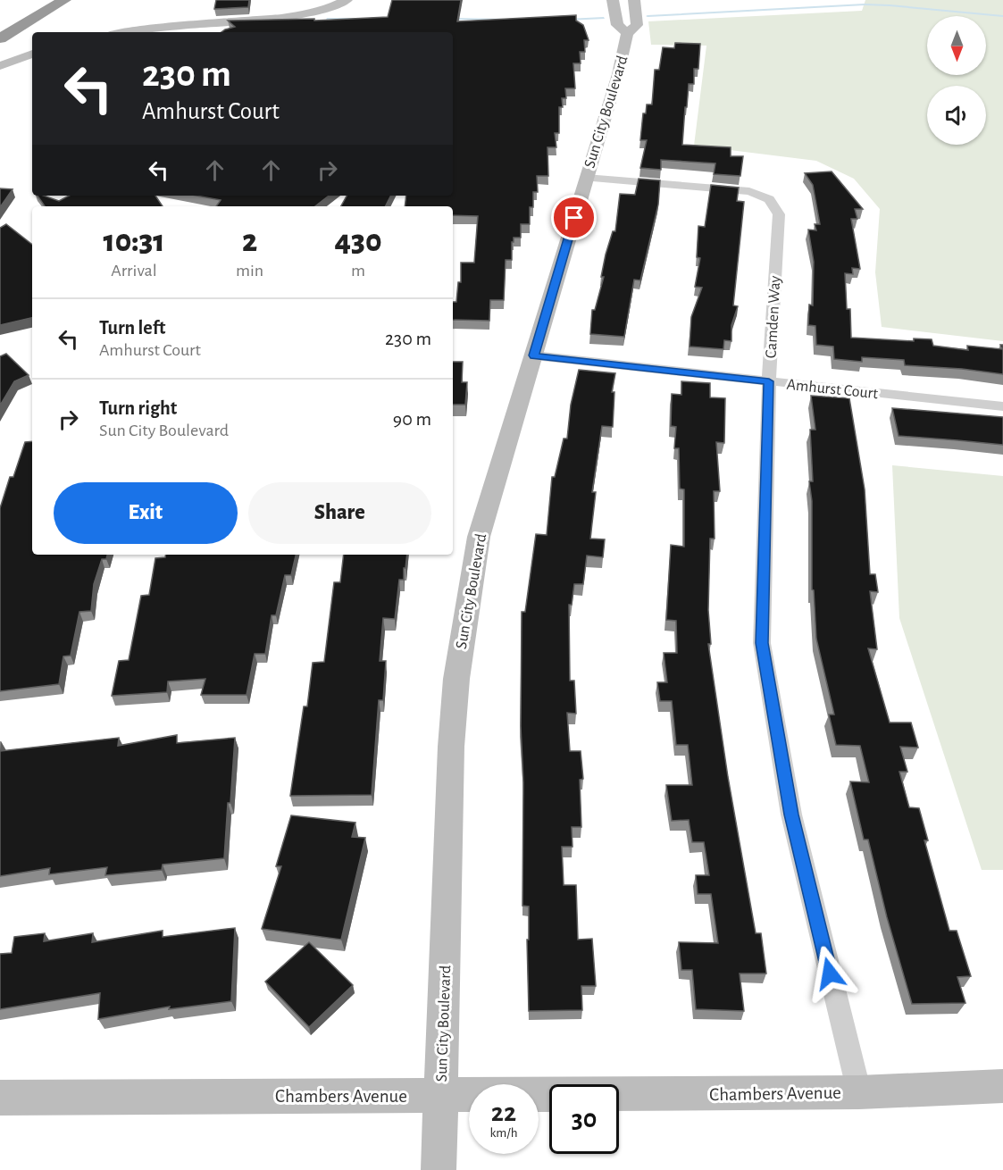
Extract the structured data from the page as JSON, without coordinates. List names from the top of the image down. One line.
{"streets":{"street":["Sun City Boulevard","Camden Way","Amhurst Court","Chambers Avenue"]},"crossings":[["Sun City Boulevard","Camden Way"],["Sun City Boulevard","Amhurst Court"],["Sun City Boulevard","Chambers Avenue"],["Camden Way","Amhurst Court"],["Camden Way","Chambers Avenue"]],"north":"bottom","page":{"turn":["230 m","Amhurst Court"],"eta":["10:31","Arrival","2","min","430","m"],"list":[{"name":"Turn left","note":"Amhurst Court","value":"230 m"},{"name":"Turn right","note":"Sun City Boulevard","value":"90 m"}],"buttons":["Exit","Share"],"speed":"22 km/h","limit":"30"}}
